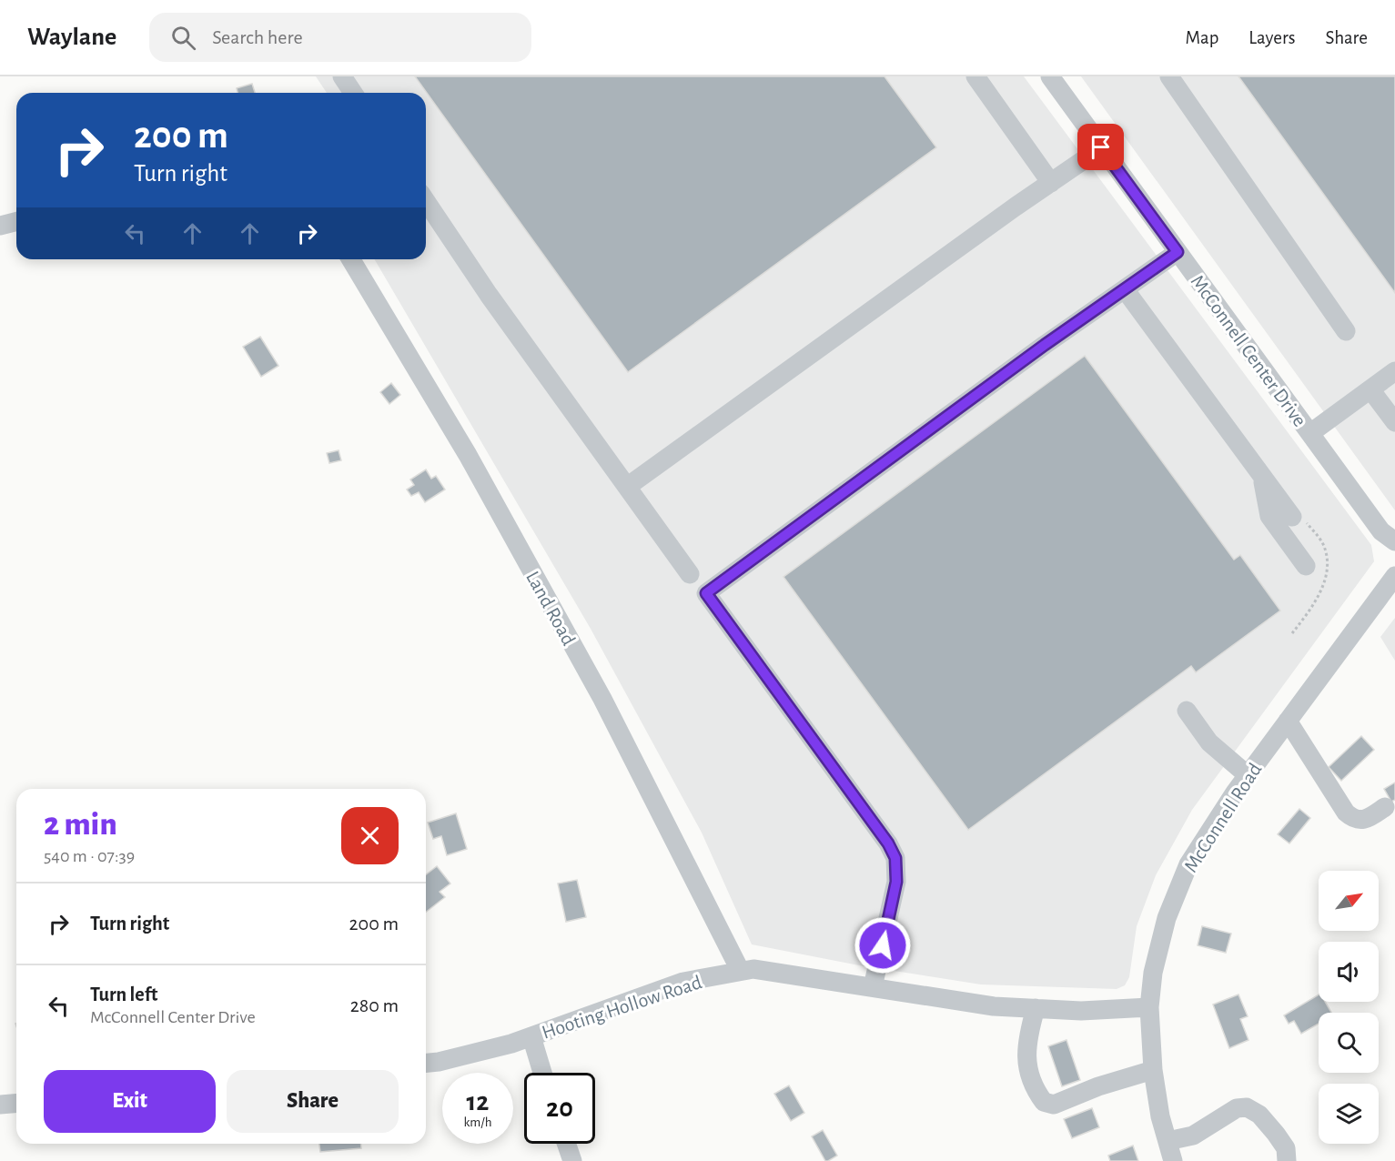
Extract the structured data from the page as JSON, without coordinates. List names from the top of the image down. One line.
{"streets":{"street":["McConnell Center Drive","Land Road","McConnell Road","Hooting Hollow Road"]},"crossings":[["Land Road","Hooting Hollow Road"],["McConnell Road","Hooting Hollow Road"]],"north":"top right","page":{"header":"Waylane","search":"Search here","nav":["Map","Layers","Share"],"turn":["200 m","Turn right"],"heading":["2 min","540 m · 07:39"],"list":[{"name":"Turn right","value":"200 m"},{"name":"Turn left","note":"McConnell Center Drive","value":"280 m"}],"buttons":["Exit","Share"],"speed":"12 km/h","limit":"20"}}
